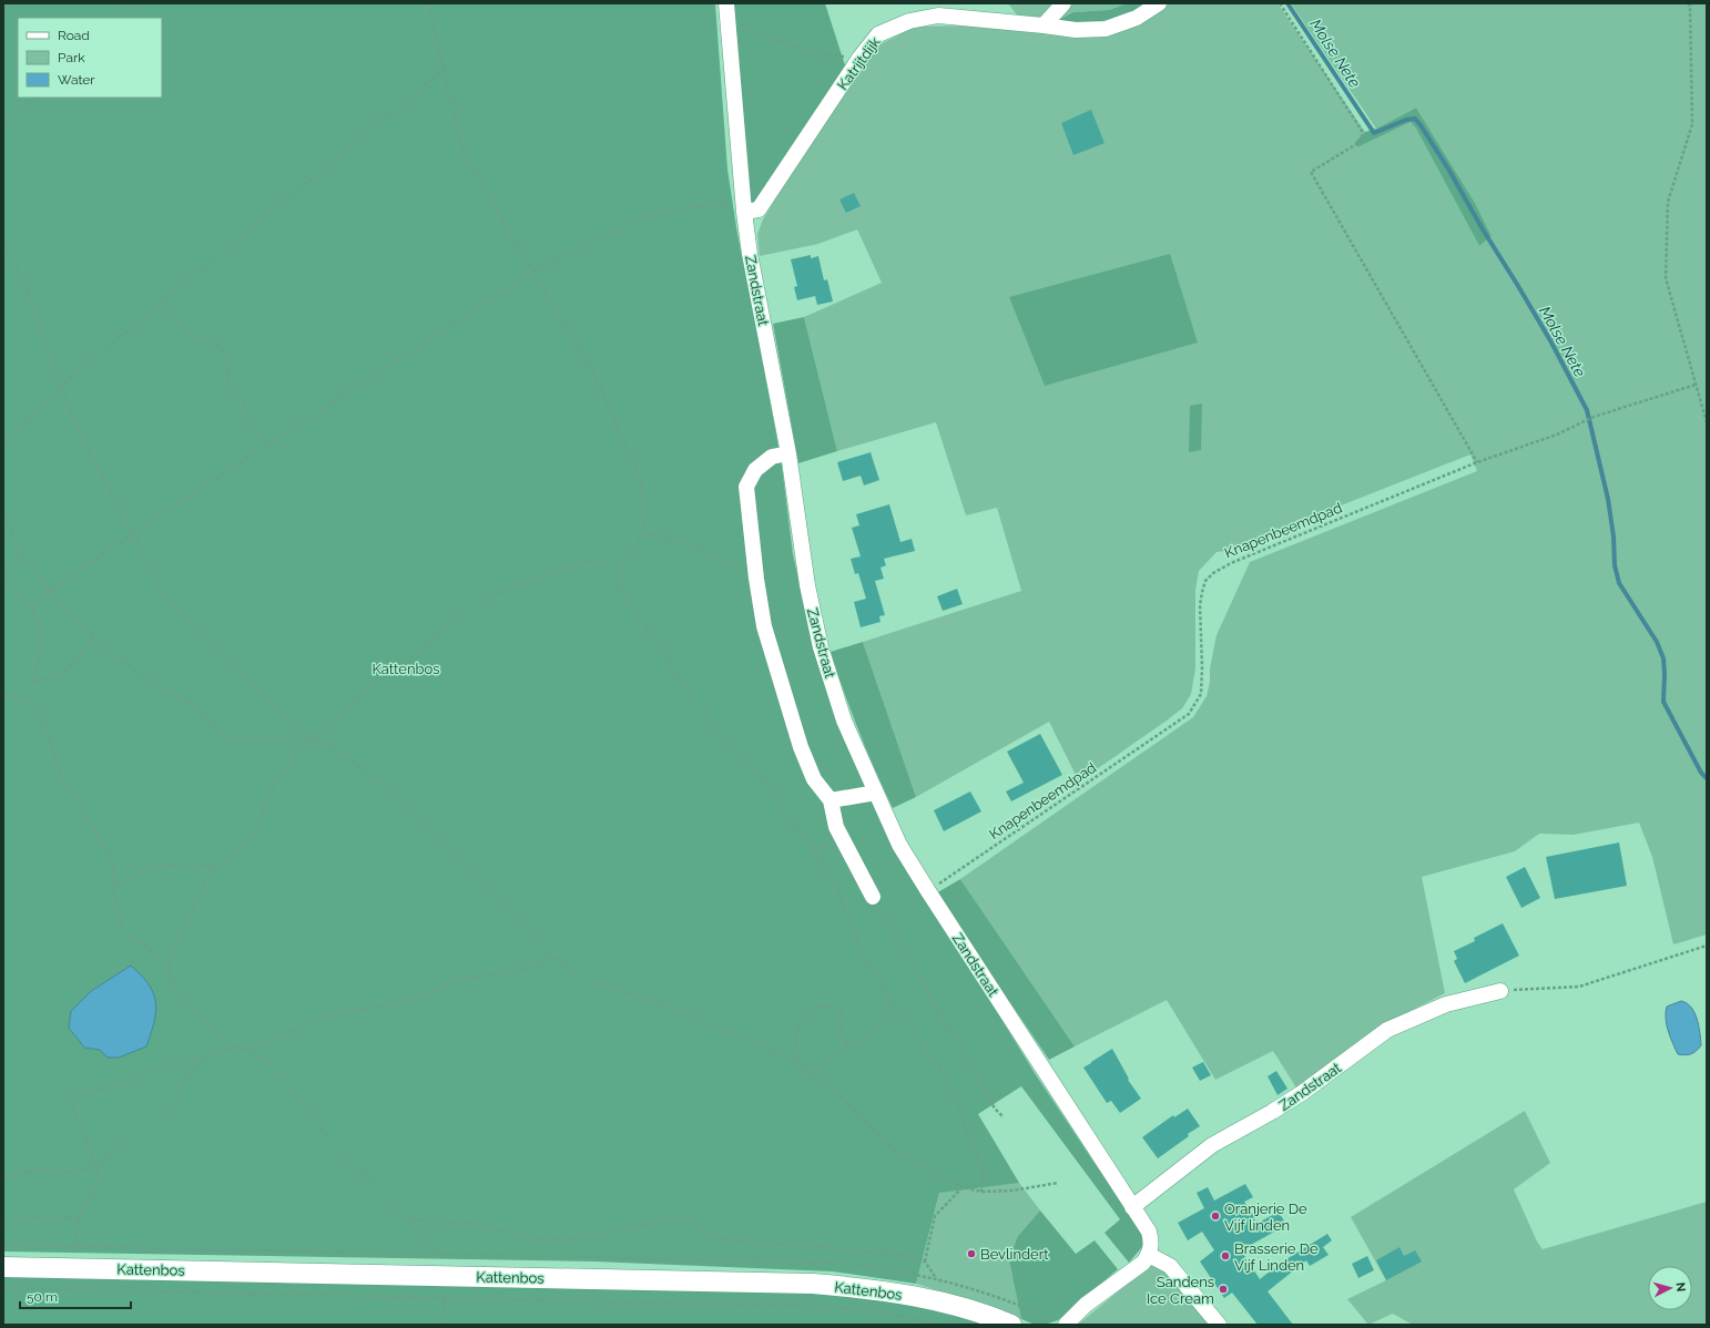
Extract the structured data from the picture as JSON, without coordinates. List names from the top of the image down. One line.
{"streets":{"main road":["Kattenbos"],"street":["Katrijtdijk","Zandstraat"],"path":["Knapenbeemdpad"]},"crossings":[["Katrijtdijk","Zandstraat"],["Zandstraat","Knapenbeemdpad"]],"water":["Molse Nete"],"parks":["Kattenbos"],"places":["Oranjerie De Vijf linden","Bevlindert","Brasserie De Vijf Linden","Sandens Ice Cream"],"legend":["Road","Park","Water"],"scale_bar":"50 m","north":"right"}
